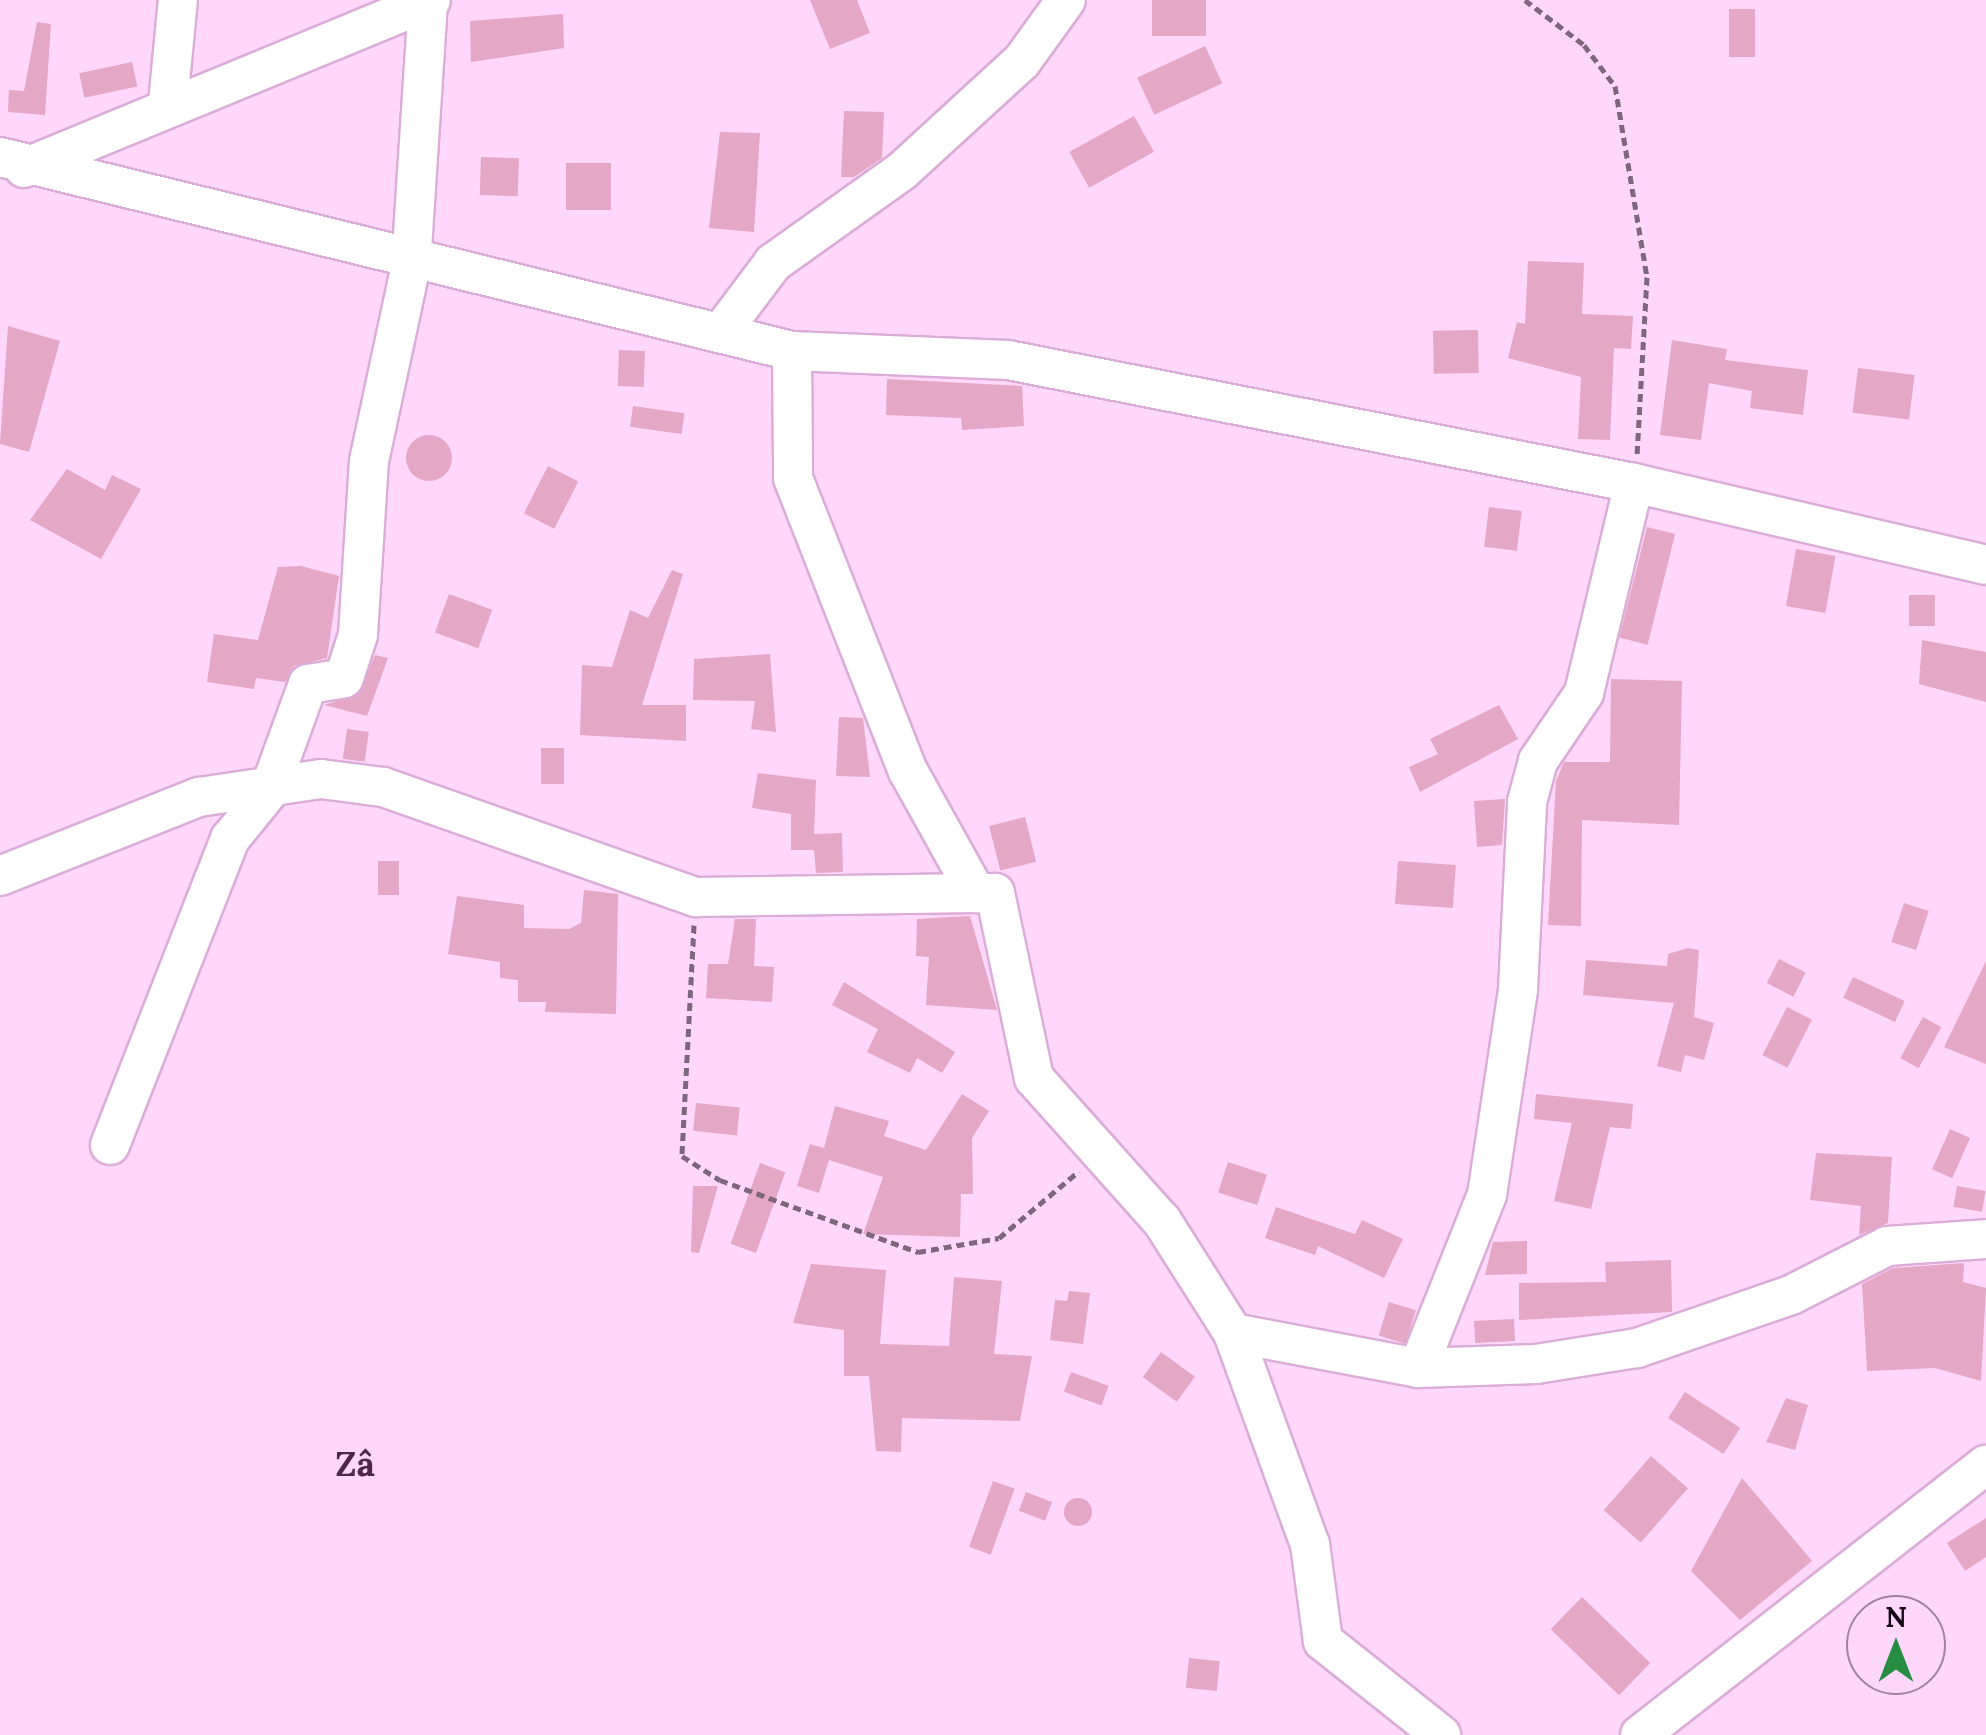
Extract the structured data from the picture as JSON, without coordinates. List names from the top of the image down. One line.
{"districts":["Zâ"],"north":"top"}
